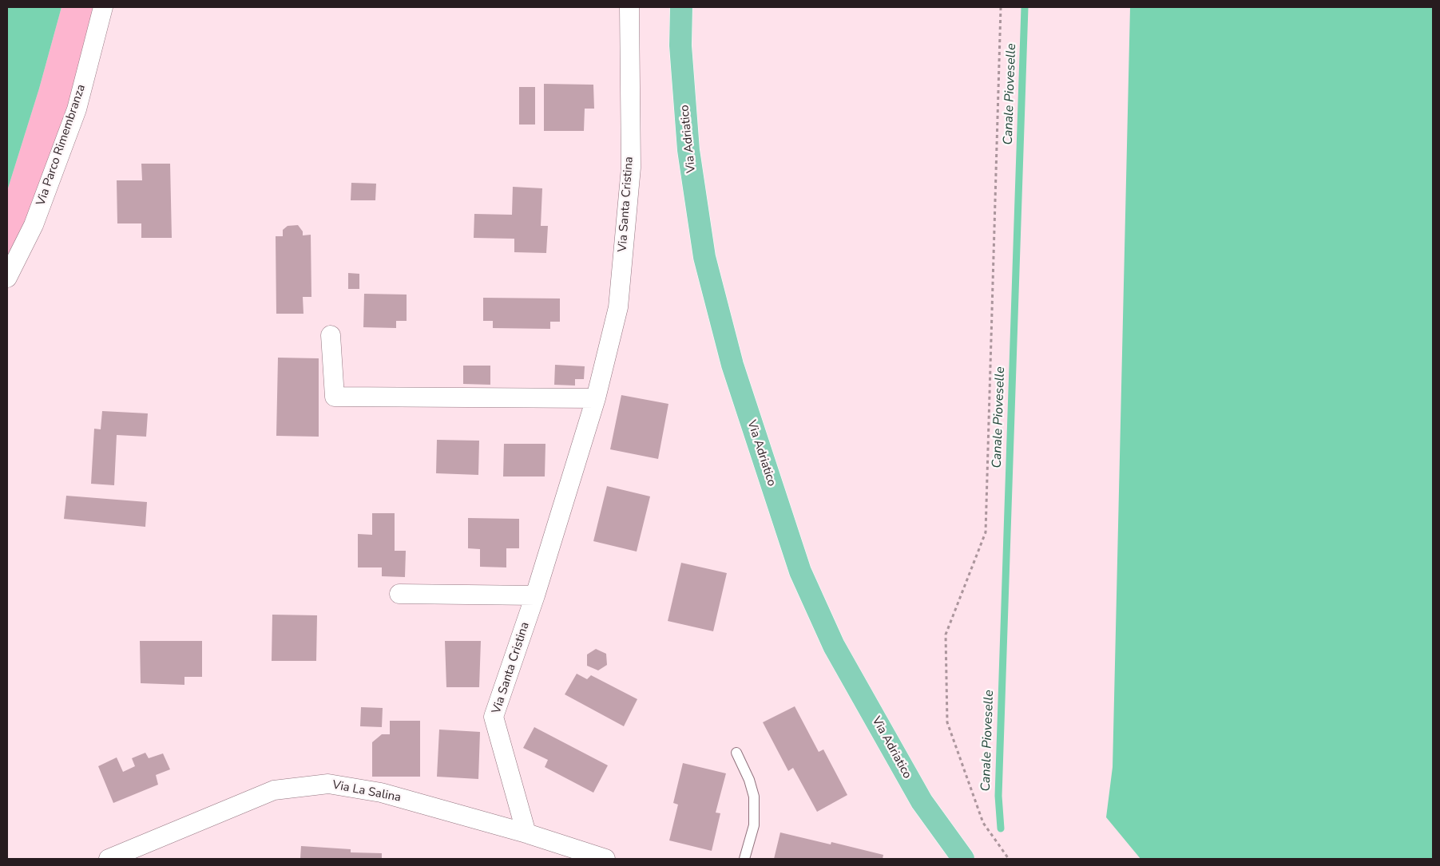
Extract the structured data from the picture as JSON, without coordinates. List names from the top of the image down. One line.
{"streets":{"main road":["Via Adriatico"],"street":["Via Parco Rimembranza","Via Santa Cristina","Via La Salina"]},"crossings":[["Via Santa Cristina","Via La Salina"]],"water":["Canale Pioveselle"]}
